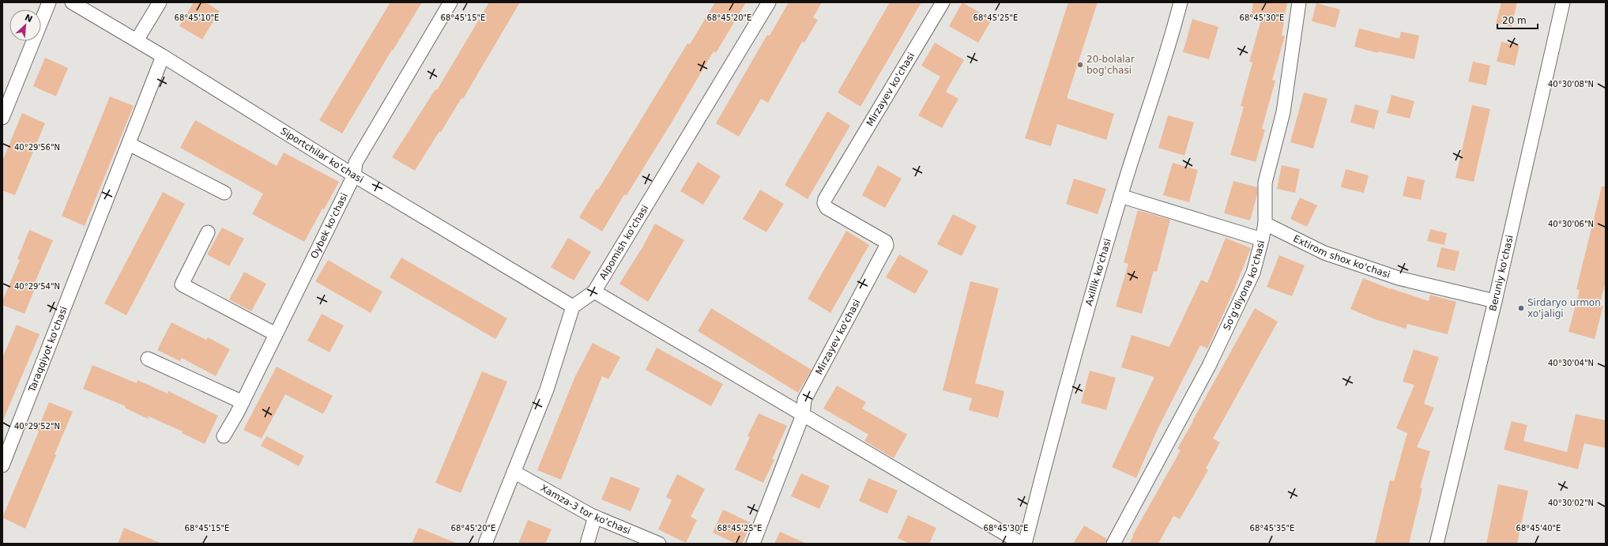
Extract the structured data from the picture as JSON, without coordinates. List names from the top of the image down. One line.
{"streets":{"street":["Mirzayev ko'chasi","Siportchilar ko'chasi","Oybek ko'chasi","Alpomish ko'chasi","Extirom shox ko'chasi","Axillik ko'chasi","Beruniy ko'chasi","So'g'diyona ko'chasi","Taraqqiyot ko'chasi","Xamza-3 tor ko'chasi"]},"crossings":[["Siportchilar ko'chasi","Oybek ko'chasi"],["Siportchilar ko'chasi","Alpomish ko'chasi"],["Siportchilar ko'chasi","Taraqqiyot ko'chasi"],["Extirom shox ko'chasi","Beruniy ko'chasi"],["Extirom shox ko'chasi","So'g'diyona ko'chasi"]],"places":["20-bolalar bog'chasi","Sirdaryo urmon xo'jaligi"],"scale_bar":"20 m","north":"top right","coordinates":["68°45'10\"E","68°45'15\"E","68°45'20\"E","68°45'25\"E","68°45'30\"E","40°30'08\"N","40°29'56\"N","40°30'06\"N","40°29'54\"N","40°30'04\"N","40°29'52\"N","40°30'02\"N","68°45'35\"E","68°45'40\"E"]}
